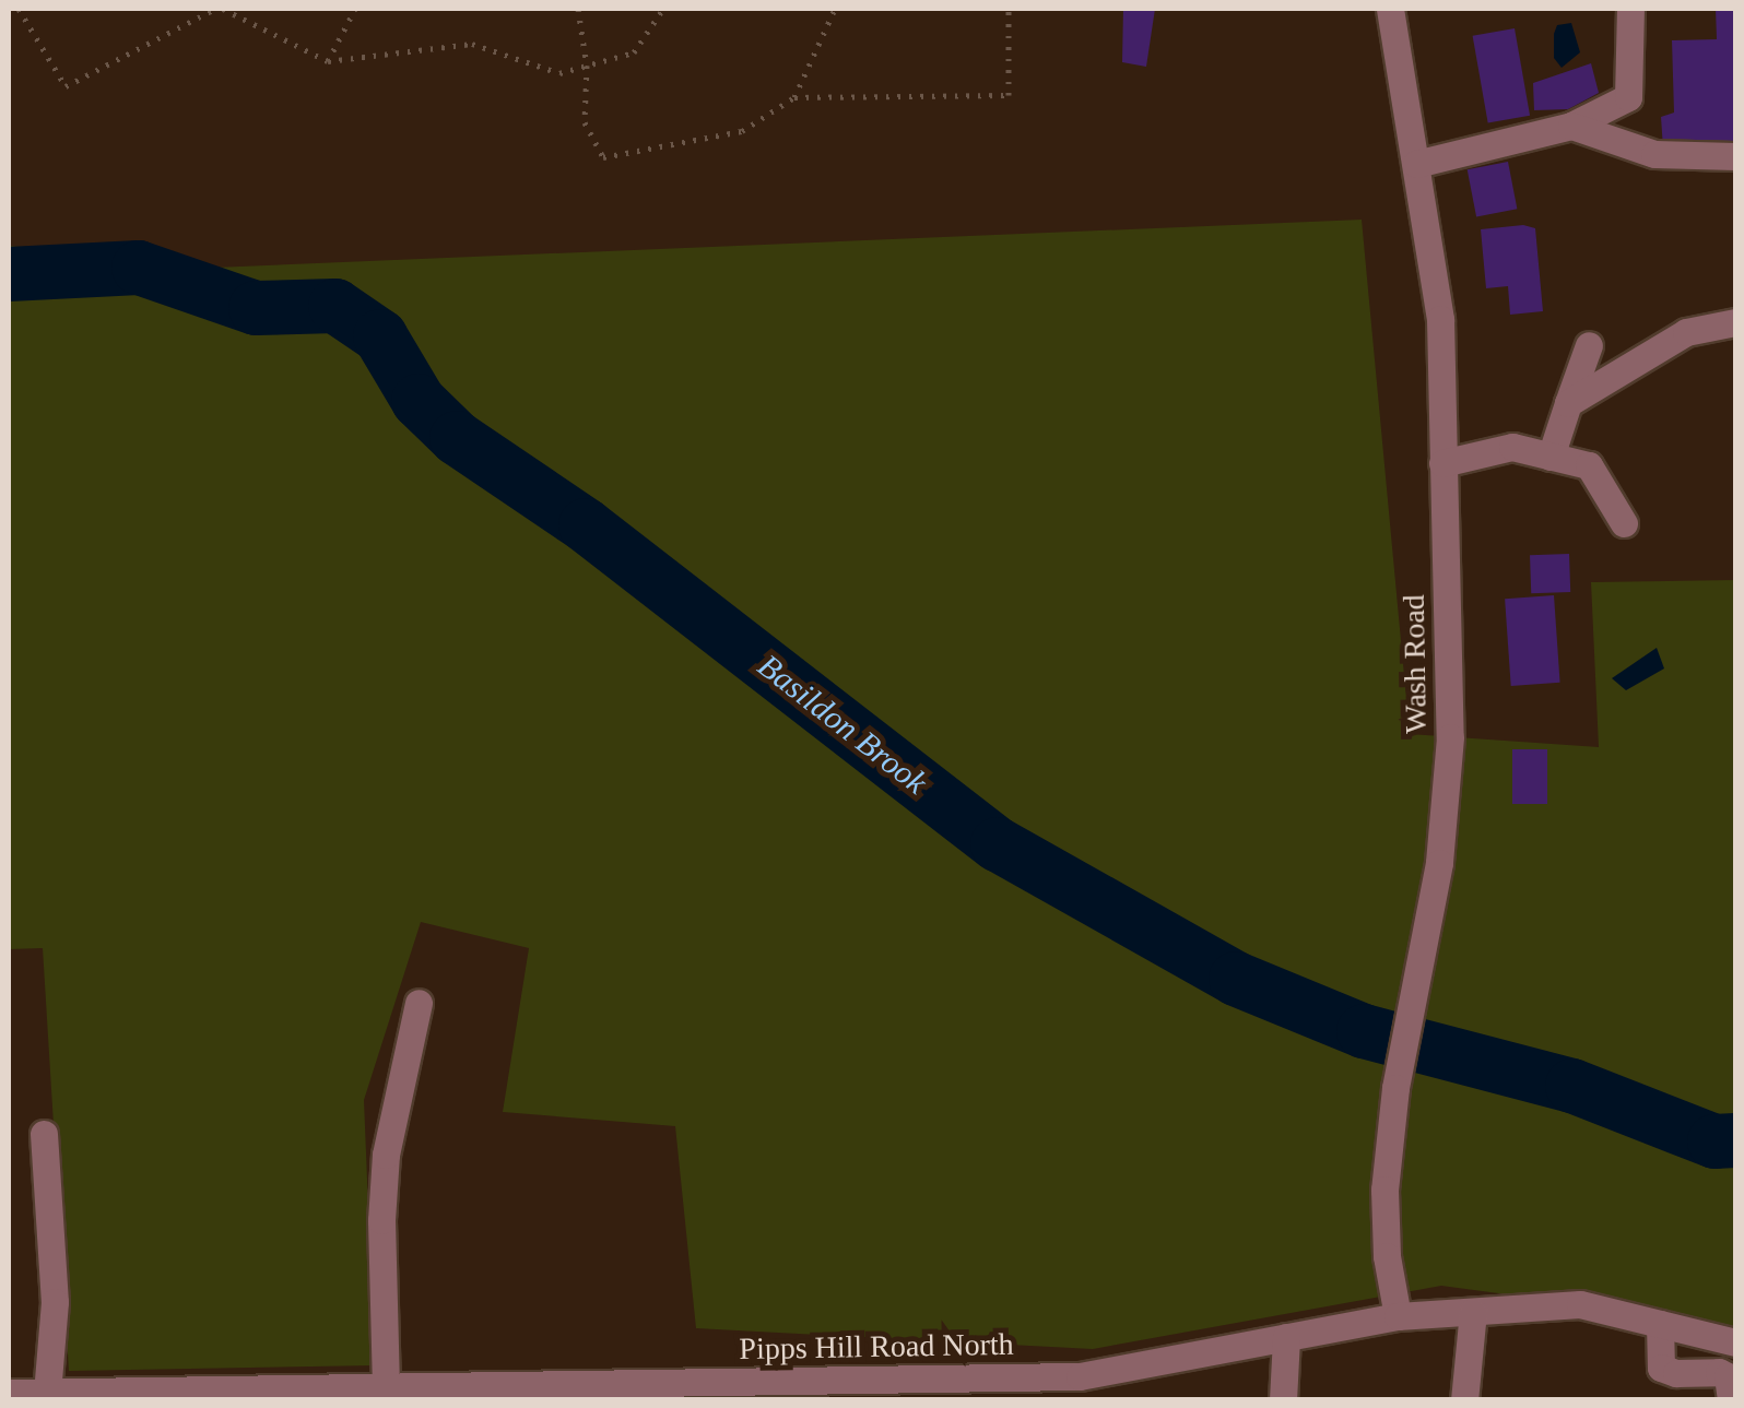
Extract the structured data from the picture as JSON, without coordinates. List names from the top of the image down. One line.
{"streets":{"street":["Wash Road","Pipps Hill Road North"]},"crossings":[["Wash Road","Pipps Hill Road North"]],"water":["Basildon Brook"]}
